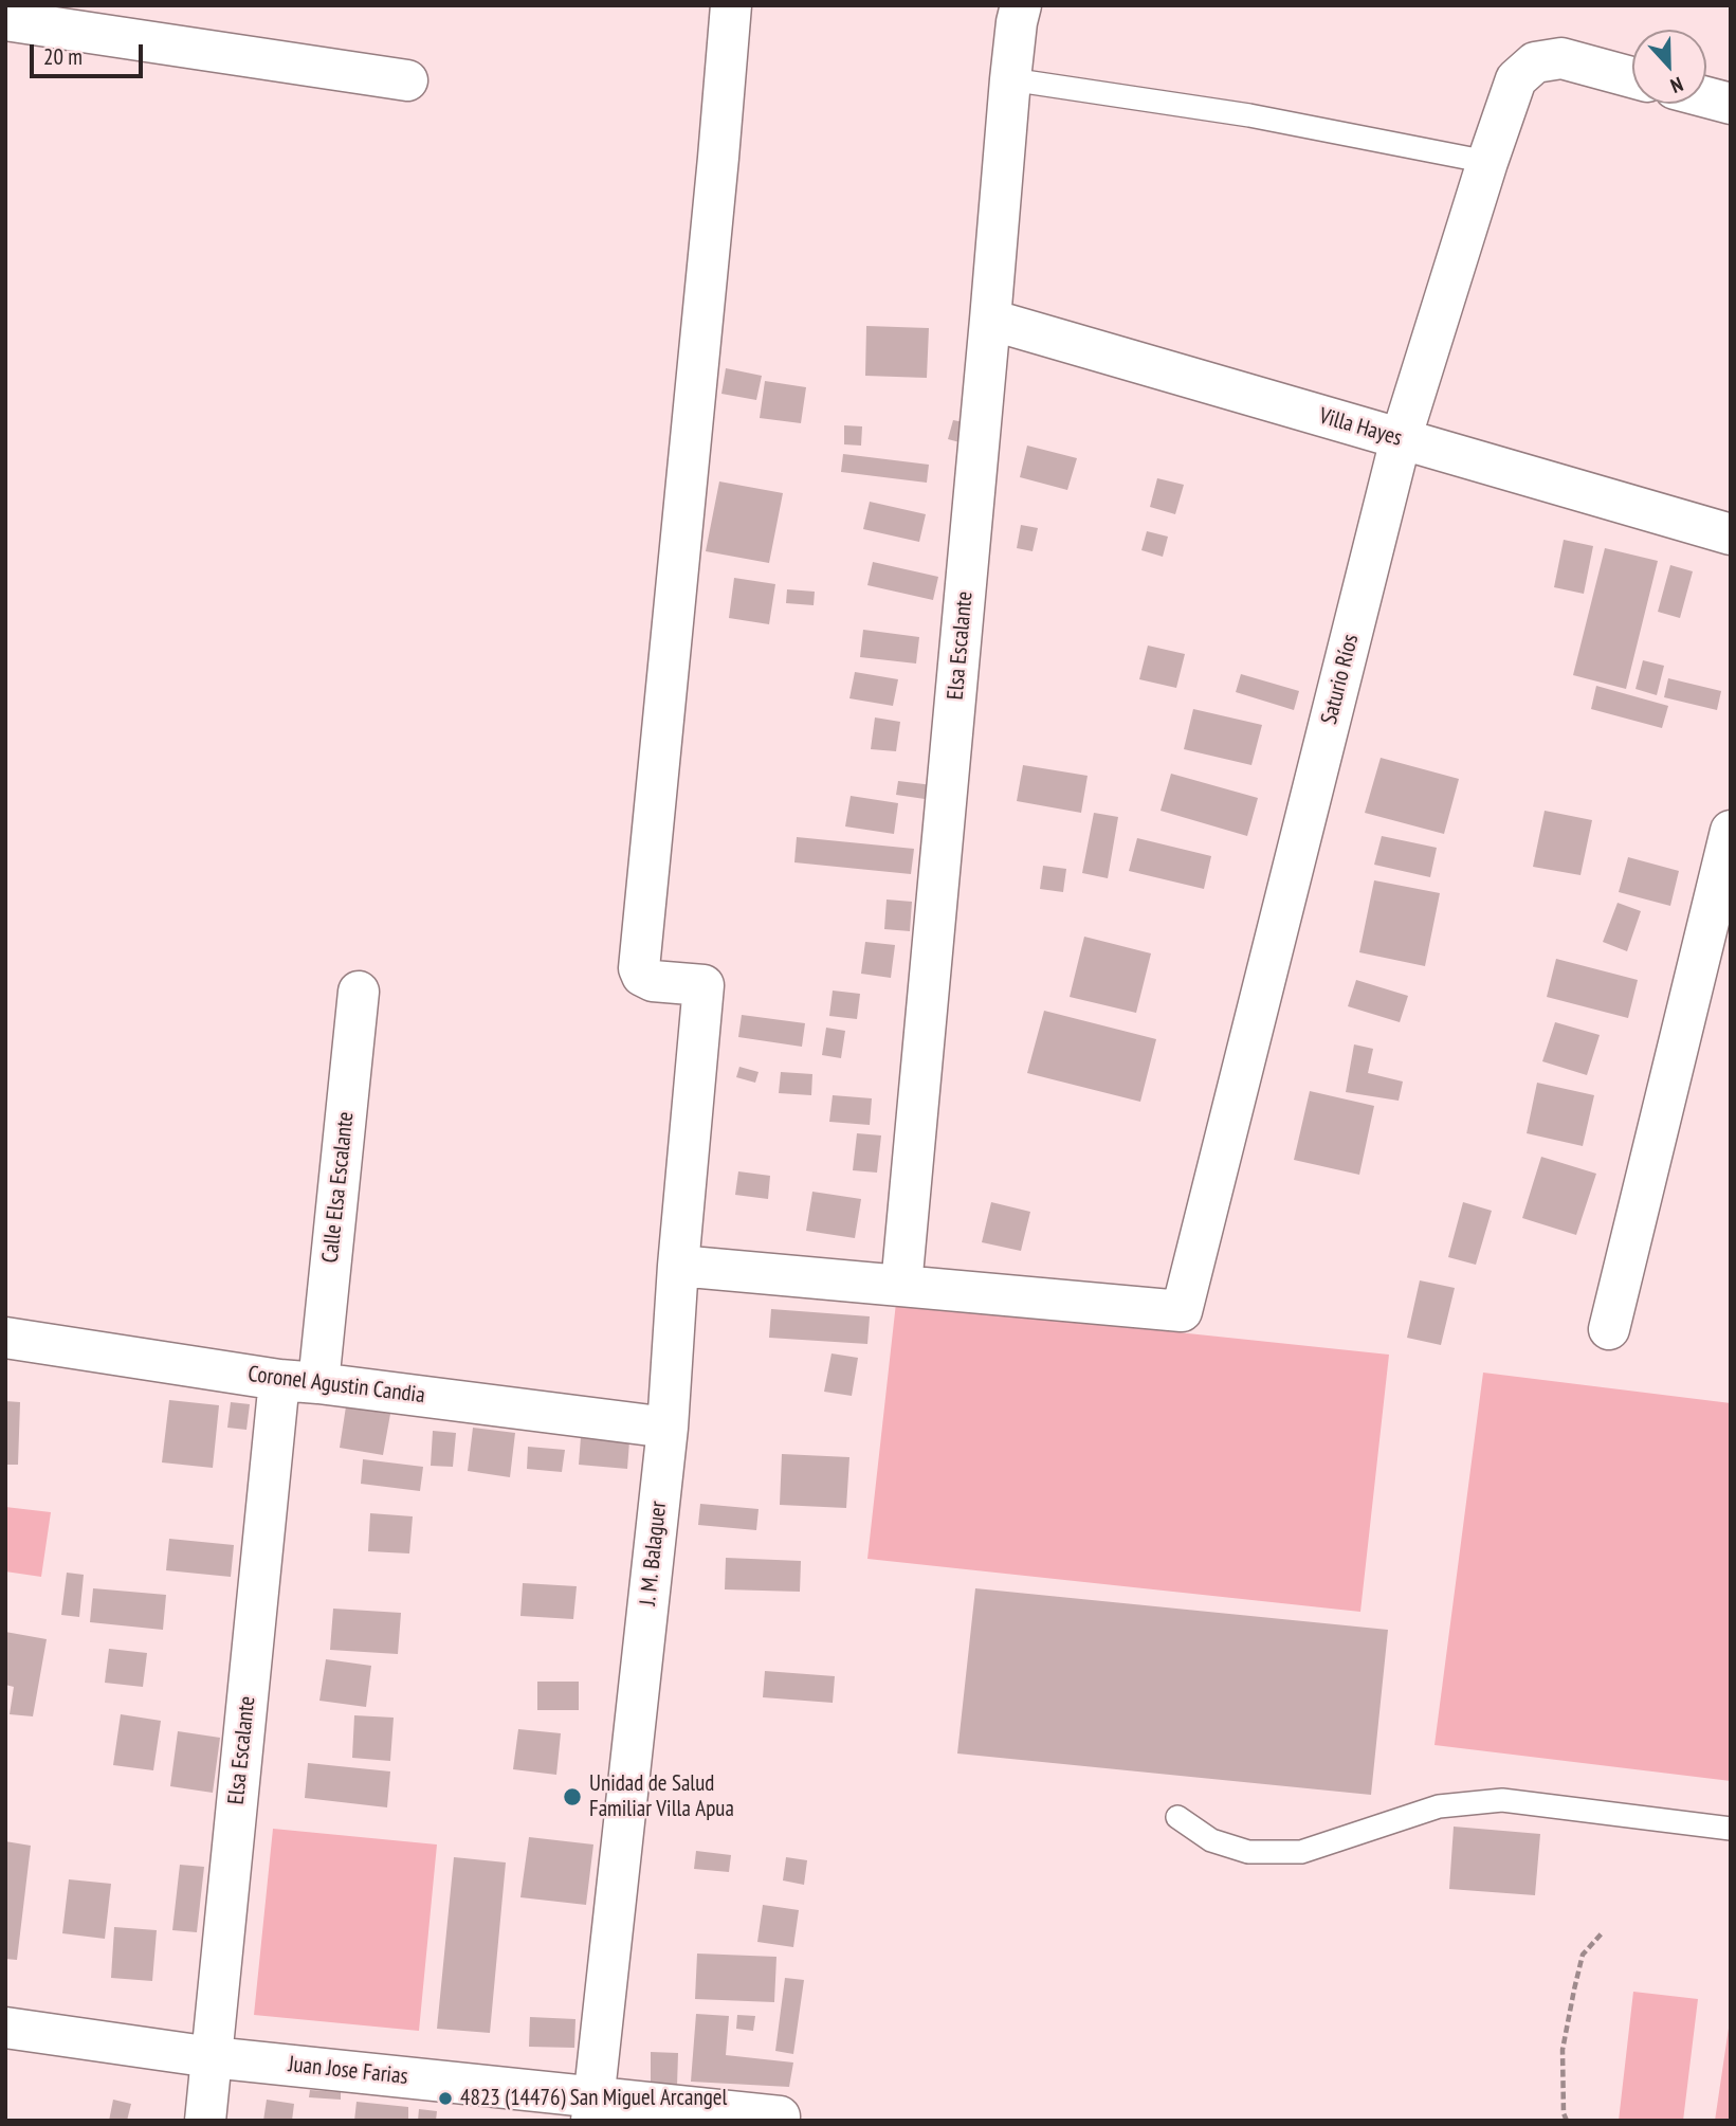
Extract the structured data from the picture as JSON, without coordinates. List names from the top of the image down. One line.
{"streets":{"street":["Villa Hayes","Elsa Escalante","Saturio Ríos","Calle Elsa Escalante","Coronel Agustin Candia","J. M. Balaguer","Juan Jose Farias"]},"crossings":[["Villa Hayes","Elsa Escalante"],["Villa Hayes","Saturio Ríos"],["Elsa Escalante","Saturio Ríos"],["Elsa Escalante","Coronel Agustin Candia"],["Elsa Escalante","Juan Jose Farias"],["Calle Elsa Escalante","Coronel Agustin Candia"],["Coronel Agustin Candia","J. M. Balaguer"],["J. M. Balaguer","Juan Jose Farias"]],"places":["Unidad de Salud Familiar Villa Apua","4823 (14476) San Miguel Arcangel"],"scale_bar":"20 m","north":"bottom"}
